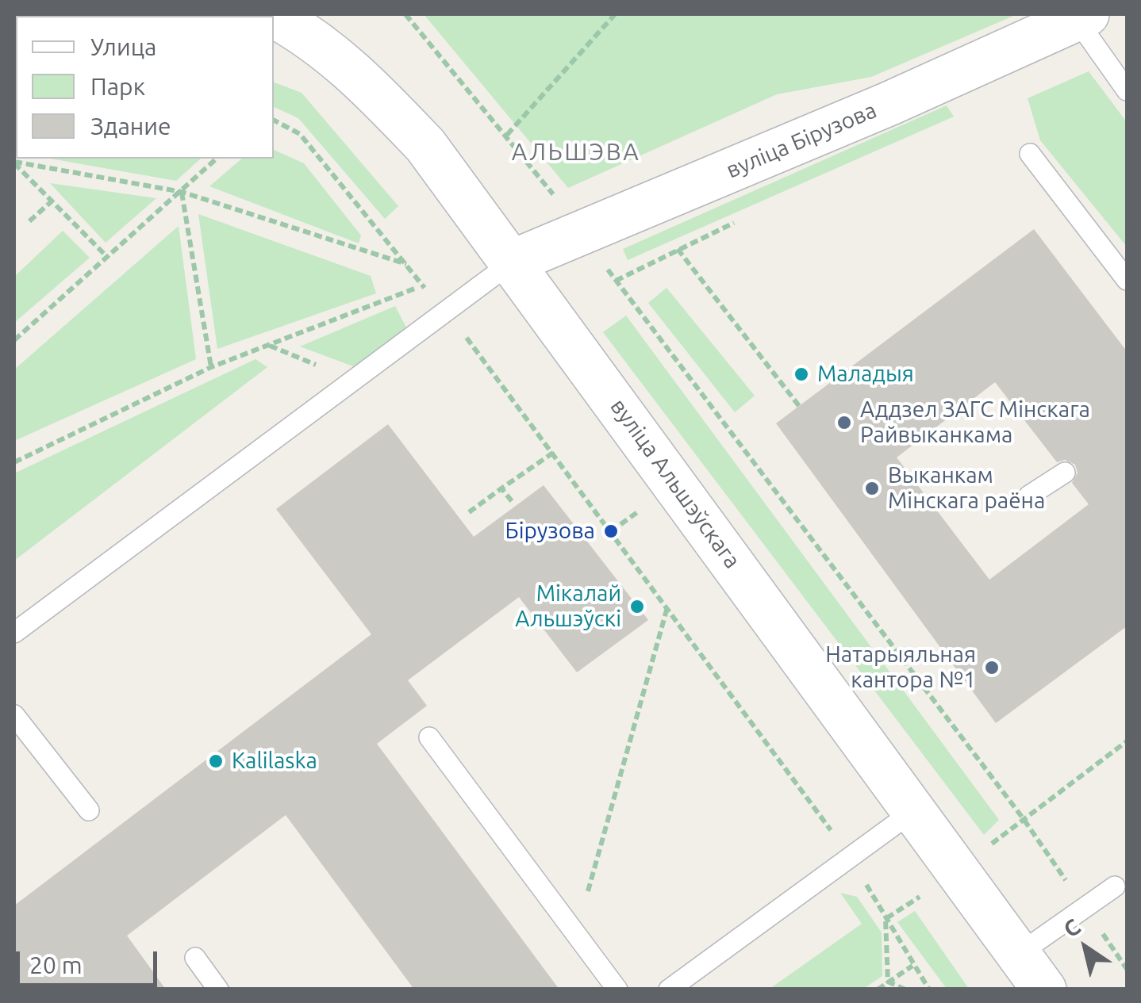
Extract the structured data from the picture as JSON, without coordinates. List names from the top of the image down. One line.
{"streets":{"main road":["вуліца Бірузова","вуліца Альшэўскага"]},"crossings":[["вуліца Бірузова","вуліца Альшэўскага"]],"districts":["АЛЬШЭВА"],"places":["Маладыя","Аддзел ЗАГС Мінскага Райвыканкама","Выканкам Мінскага раёна","Бірузова","Мікалай Альшэўскі","Натарыяльная кантора №1","Kalilaska"],"legend":["Улица","Парк","Здание"],"scale_bar":"20 m","north":"top left"}
